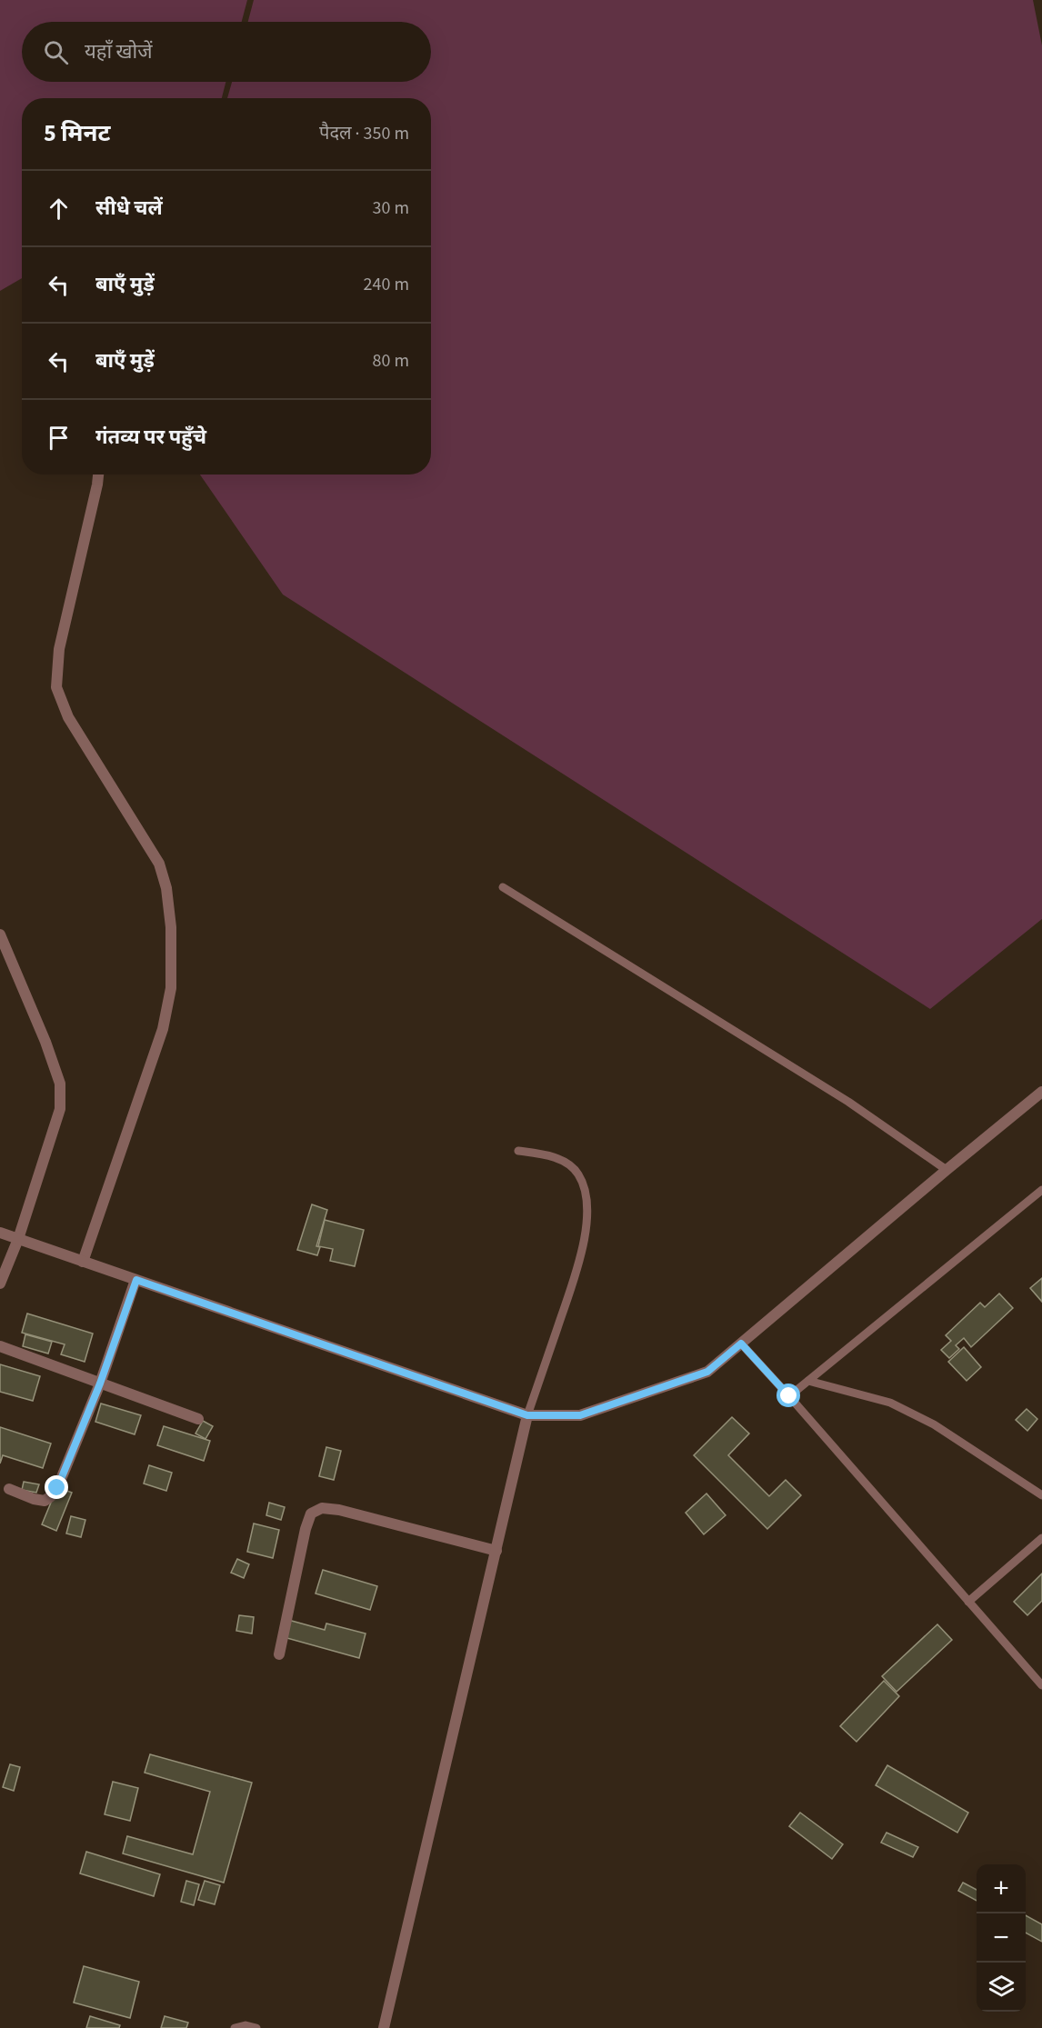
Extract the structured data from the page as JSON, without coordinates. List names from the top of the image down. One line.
{"page":{"search":"यहाँ खोजें","heading":["5 मिनट","पैदल · 350 m"],"list":[["सीधे चलें","30 m"],["बाएँ मुड़ें","240 m"],["बाएँ मुड़ें","80 m"],"गंतव्य पर पहुँचे"],"map_buttons":["+","−"]}}
